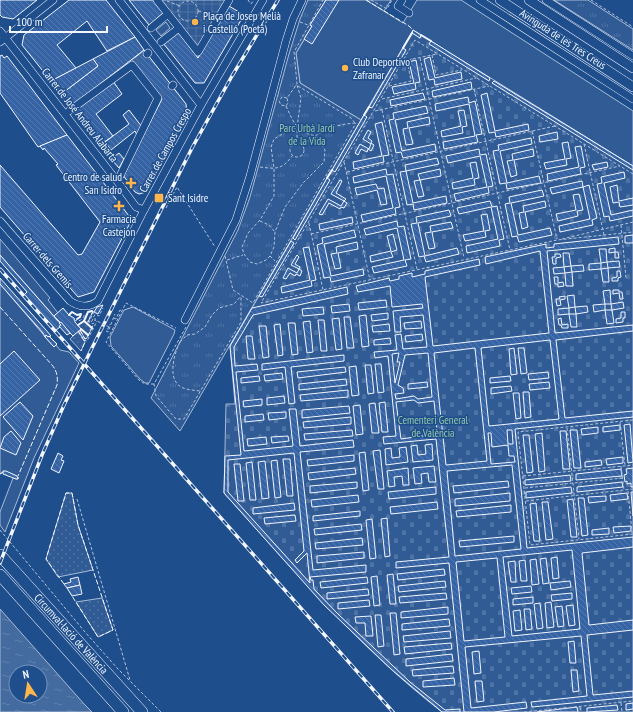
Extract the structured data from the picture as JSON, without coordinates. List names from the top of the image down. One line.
{"streets":{"highway":["Circumval·lació de València"],"main road":["Avinguda de les Tres Creus"],"street":["Carrer de José Andreu Alabarta","Carrer de Campos Crespo","Carrer dels Gremis"]},"crossings":[["Carrer de José Andreu Alabarta","Carrer de Campos Crespo"],["Carrer de Campos Crespo","Carrer dels Gremis"]],"parks":["Parc Urbà Jardí de la Vida","Cementeri General de València"],"places":{"other":["Plaça de Josep Melià i Castelló (Poeta)","Club Deportivo Zafranar"],"health":["Centro de salud San Isidro","Farmacia Castejon"],"transit":["Sant Isidre"]},"scale_bar":"100 m","north":"top"}
